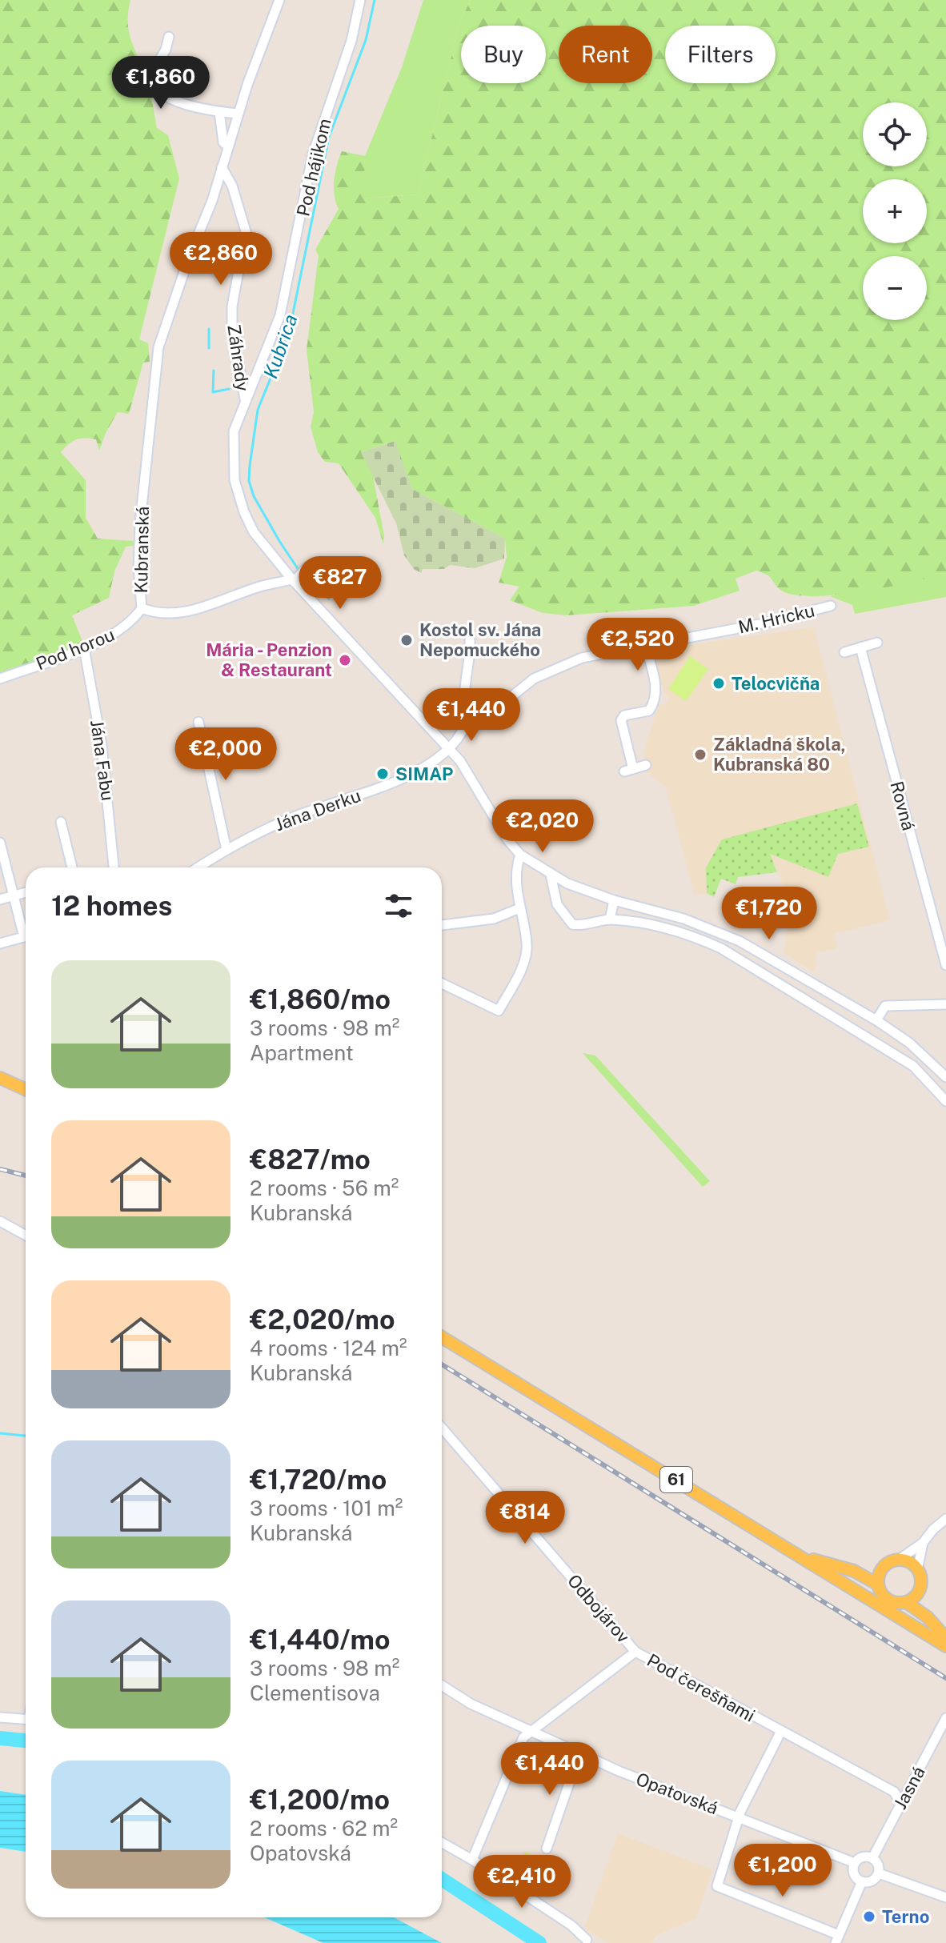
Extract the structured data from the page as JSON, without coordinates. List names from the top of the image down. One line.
{"streets":{"main road":["61"],"street":["Pod hájikom","Záhrady","Kubranská","M. Hricku","Pod horou","Jána Fabu","Rovná","Jána Derku","Odbojárov","Pod čerešňami","Jasná","Opatovská"]},"crossings":[["Pod hájikom","Záhrady"],["Pod hájikom","Kubranská"],["Záhrady","Kubranská"],["Kubranská","Pod horou"],["Pod horou","Jána Fabu"],["Odbojárov","Pod čerešňami"],["Pod čerešňami","Jasná"],["Pod čerešňami","Opatovská"],["Jasná","Opatovská"]],"water":["Kubrica"],"places":["Kostol sv. Jána Nepomuckého","Mária - Penzion & Restaurant","Telocvičňa","Základná škola, Kubranská 80","SIMAP","Terno"],"page":{"chip":["Buy","Rent","Filters"],"price":["€1,860","€2,860","€827","€2,520","€1,440","€2,000","€2,020","€1,720","€814","€1,440","€1,200","€2,410"],"map_buttons":["+","−"],"heading":"12 homes","list":[{"name":"€1,860/mo","note":"3 rooms · 98 m² · Apartment"},{"name":"€827/mo","note":"2 rooms · 56 m² · Kubranská"},{"name":"€2,020/mo","note":"4 rooms · 124 m² · Kubranská"},{"name":"€1,720/mo","note":"3 rooms · 101 m² · Kubranská"},{"name":"€1,440/mo","note":"3 rooms · 98 m² · Clementisova"},{"name":"€1,200/mo","note":"2 rooms · 62 m² · Opatovská"}]}}
